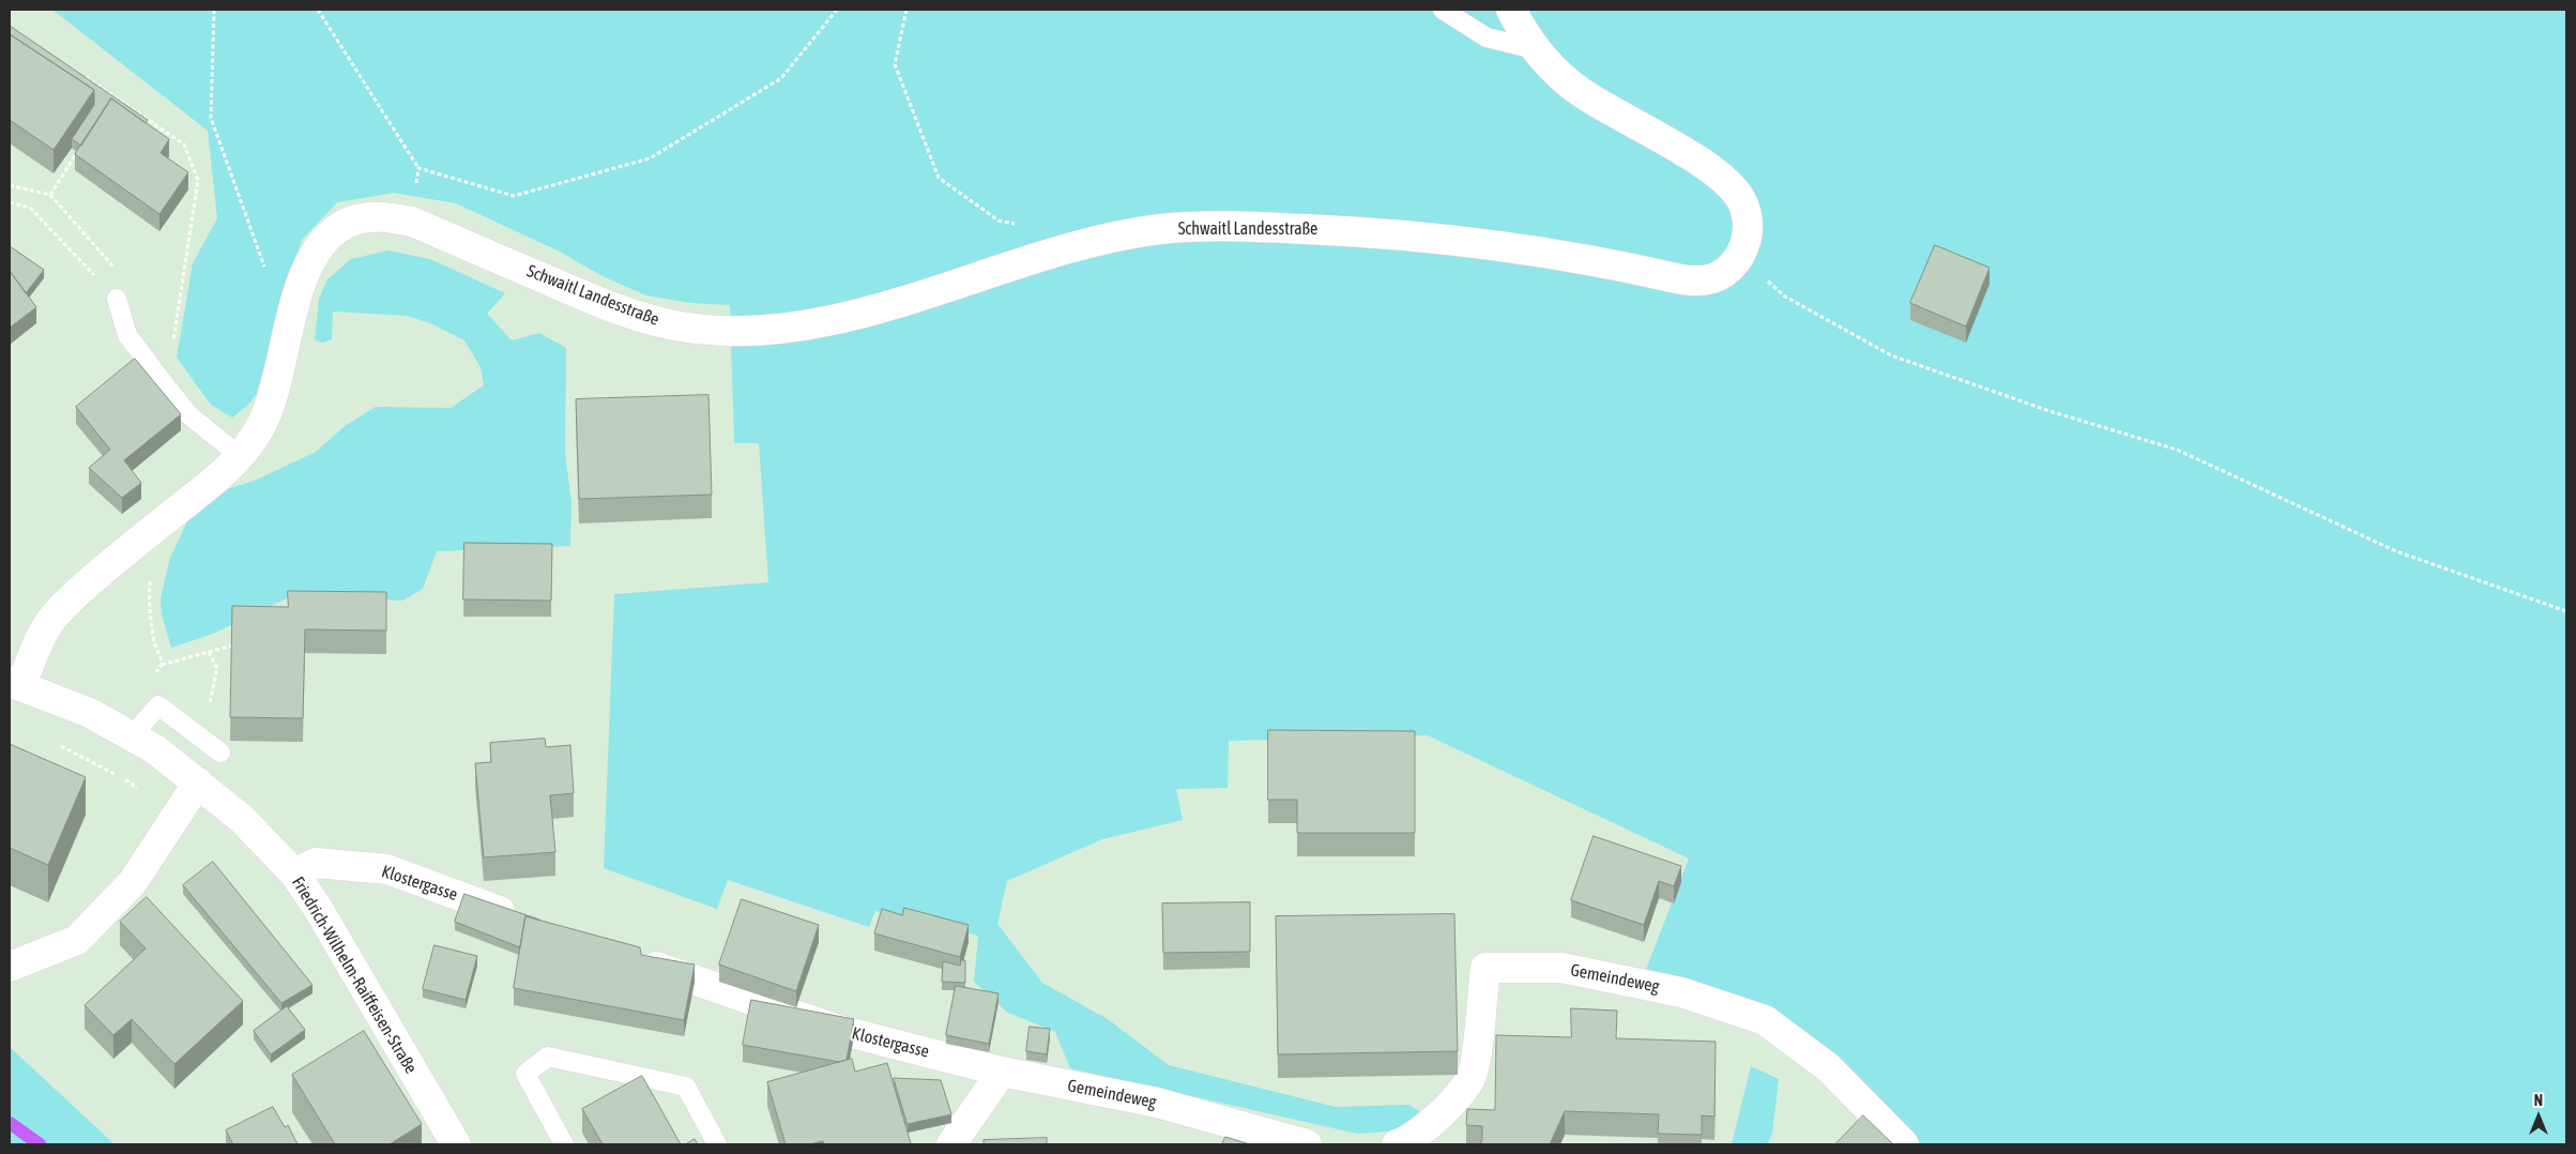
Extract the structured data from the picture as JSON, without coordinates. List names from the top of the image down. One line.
{"streets":{"street":["Schwaitl Landesstraße","Klostergasse","Friedrich-Wilhelm-Raiffeisen-Straße","Gemeindeweg"]},"crossings":[["Schwaitl Landesstraße","Friedrich-Wilhelm-Raiffeisen-Straße"],["Klostergasse","Friedrich-Wilhelm-Raiffeisen-Straße"],["Klostergasse","Gemeindeweg"]],"north":"top"}
